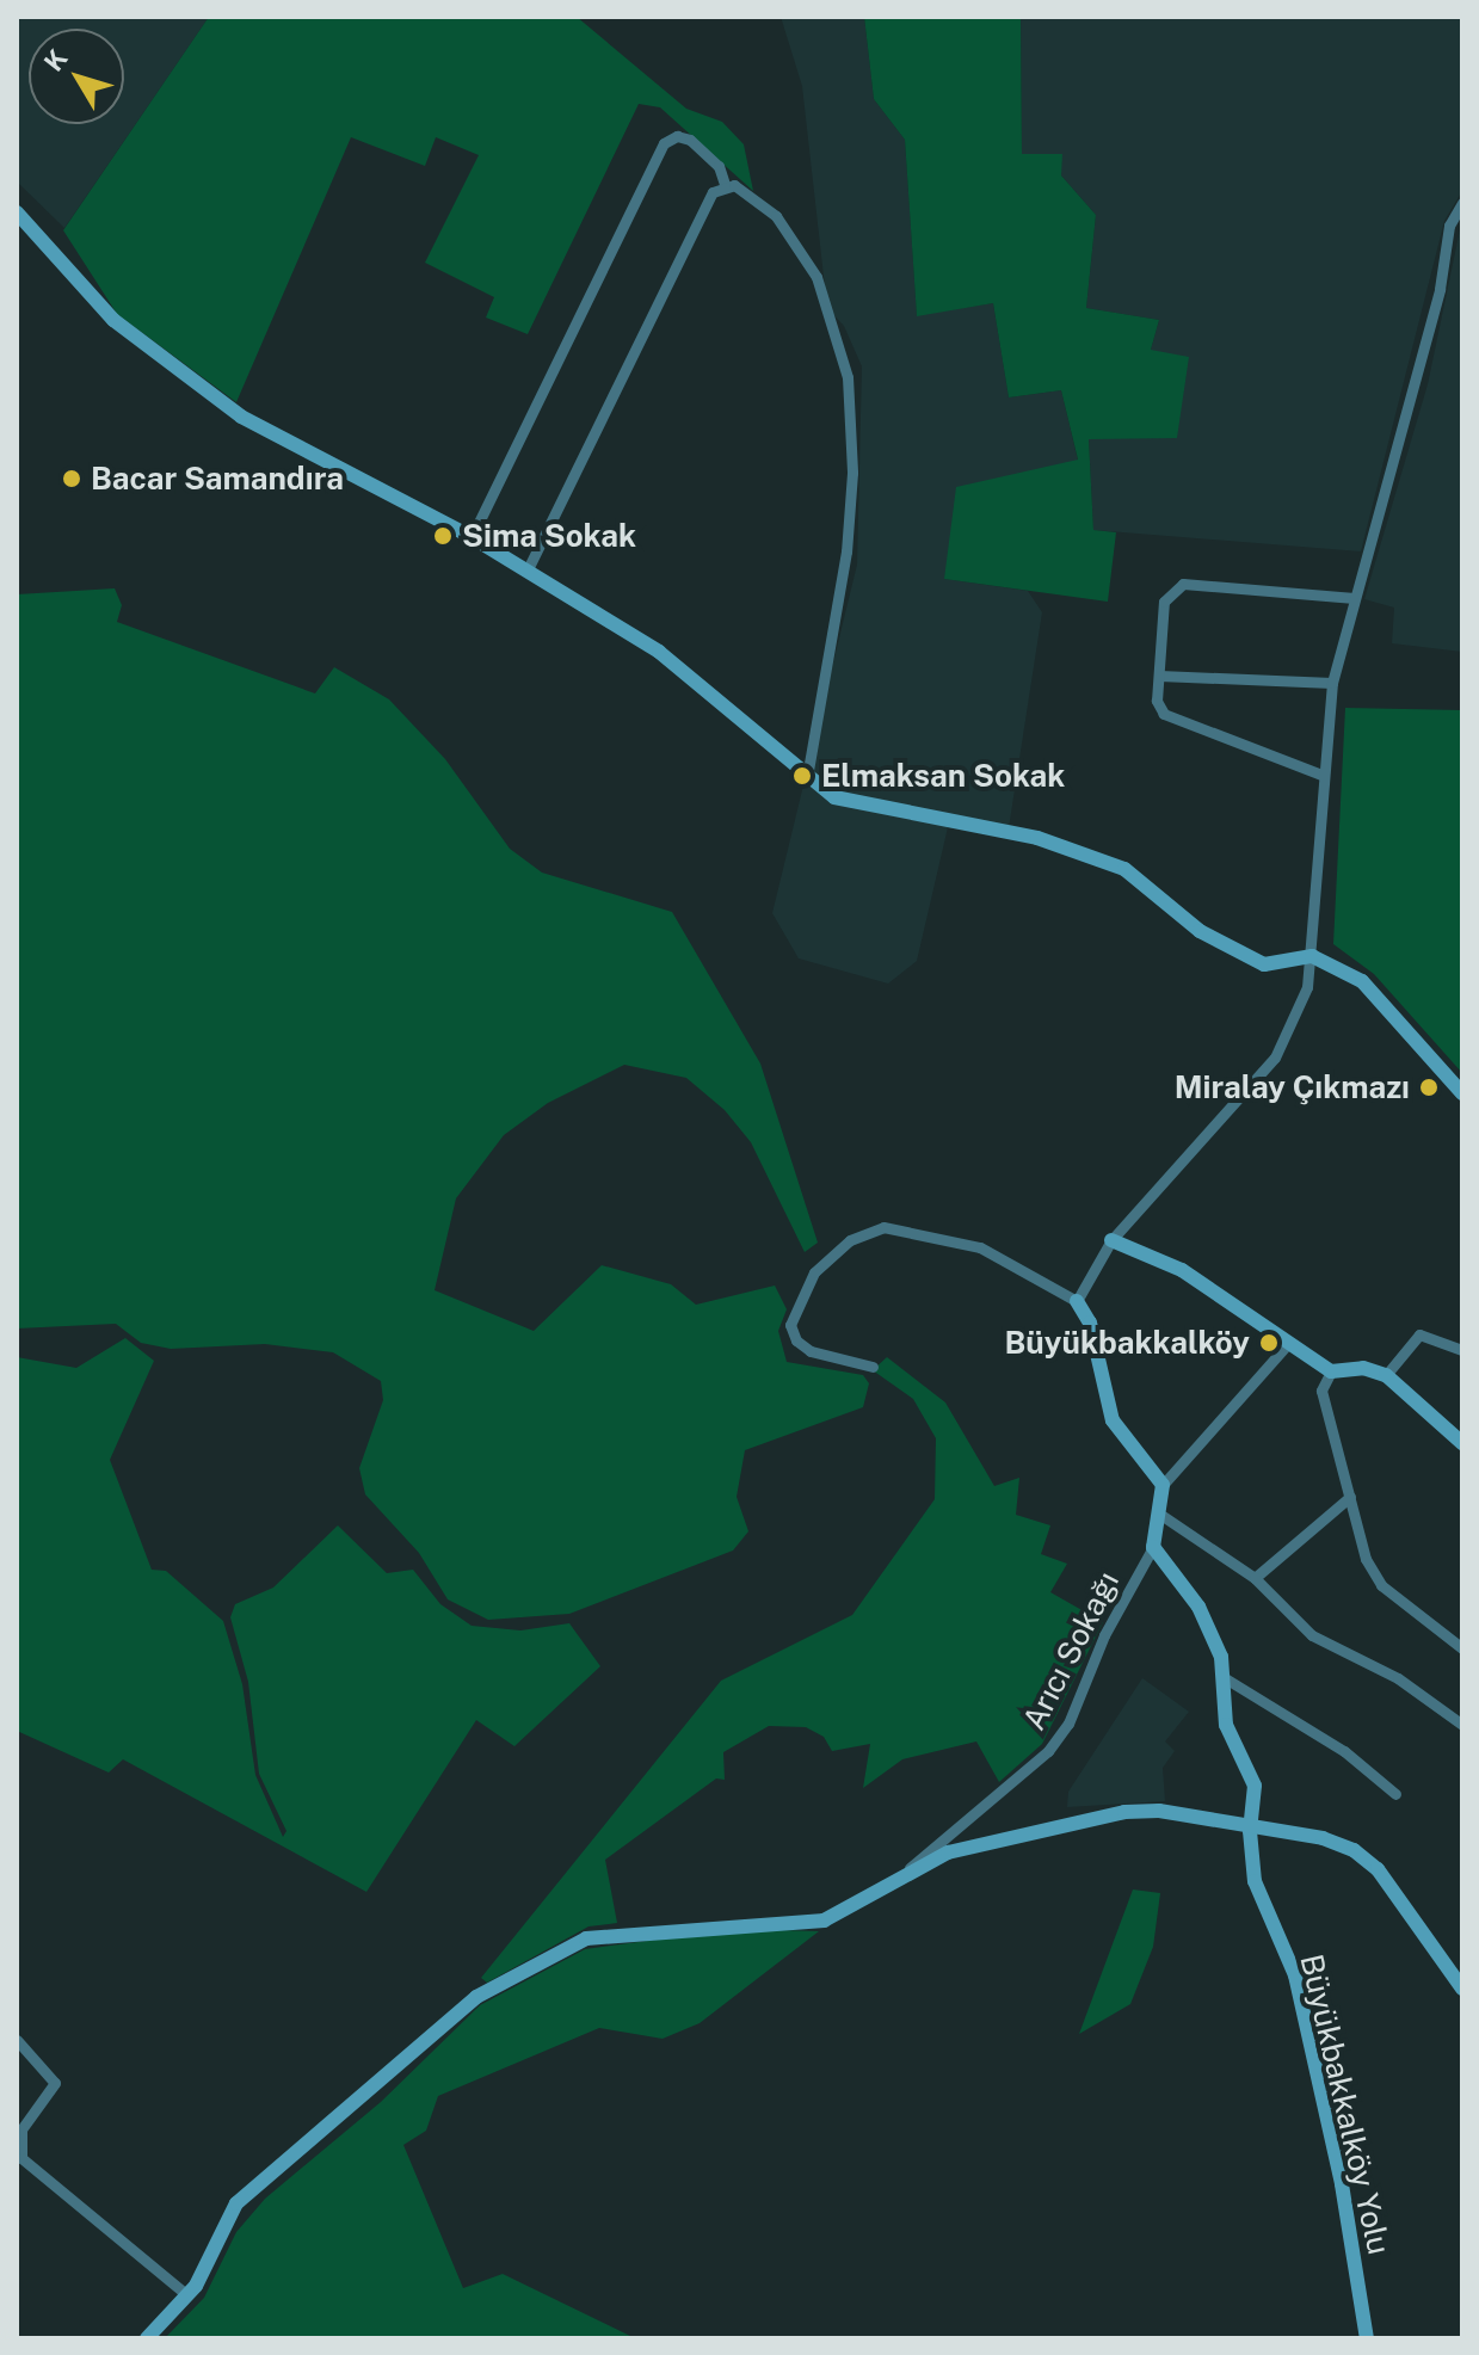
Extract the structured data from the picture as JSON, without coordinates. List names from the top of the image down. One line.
{"streets":{"street":["Arıcı Sokağı","Büyükbakkalköy Yolu"]},"crossings":[["Arıcı Sokağı","Büyükbakkalköy Yolu"]],"places":["Bacar Samandıra","Sima Sokak","Elmaksan Sokak","Miralay Çıkmazı","Büyükbakkalköy"],"north":"top left"}
